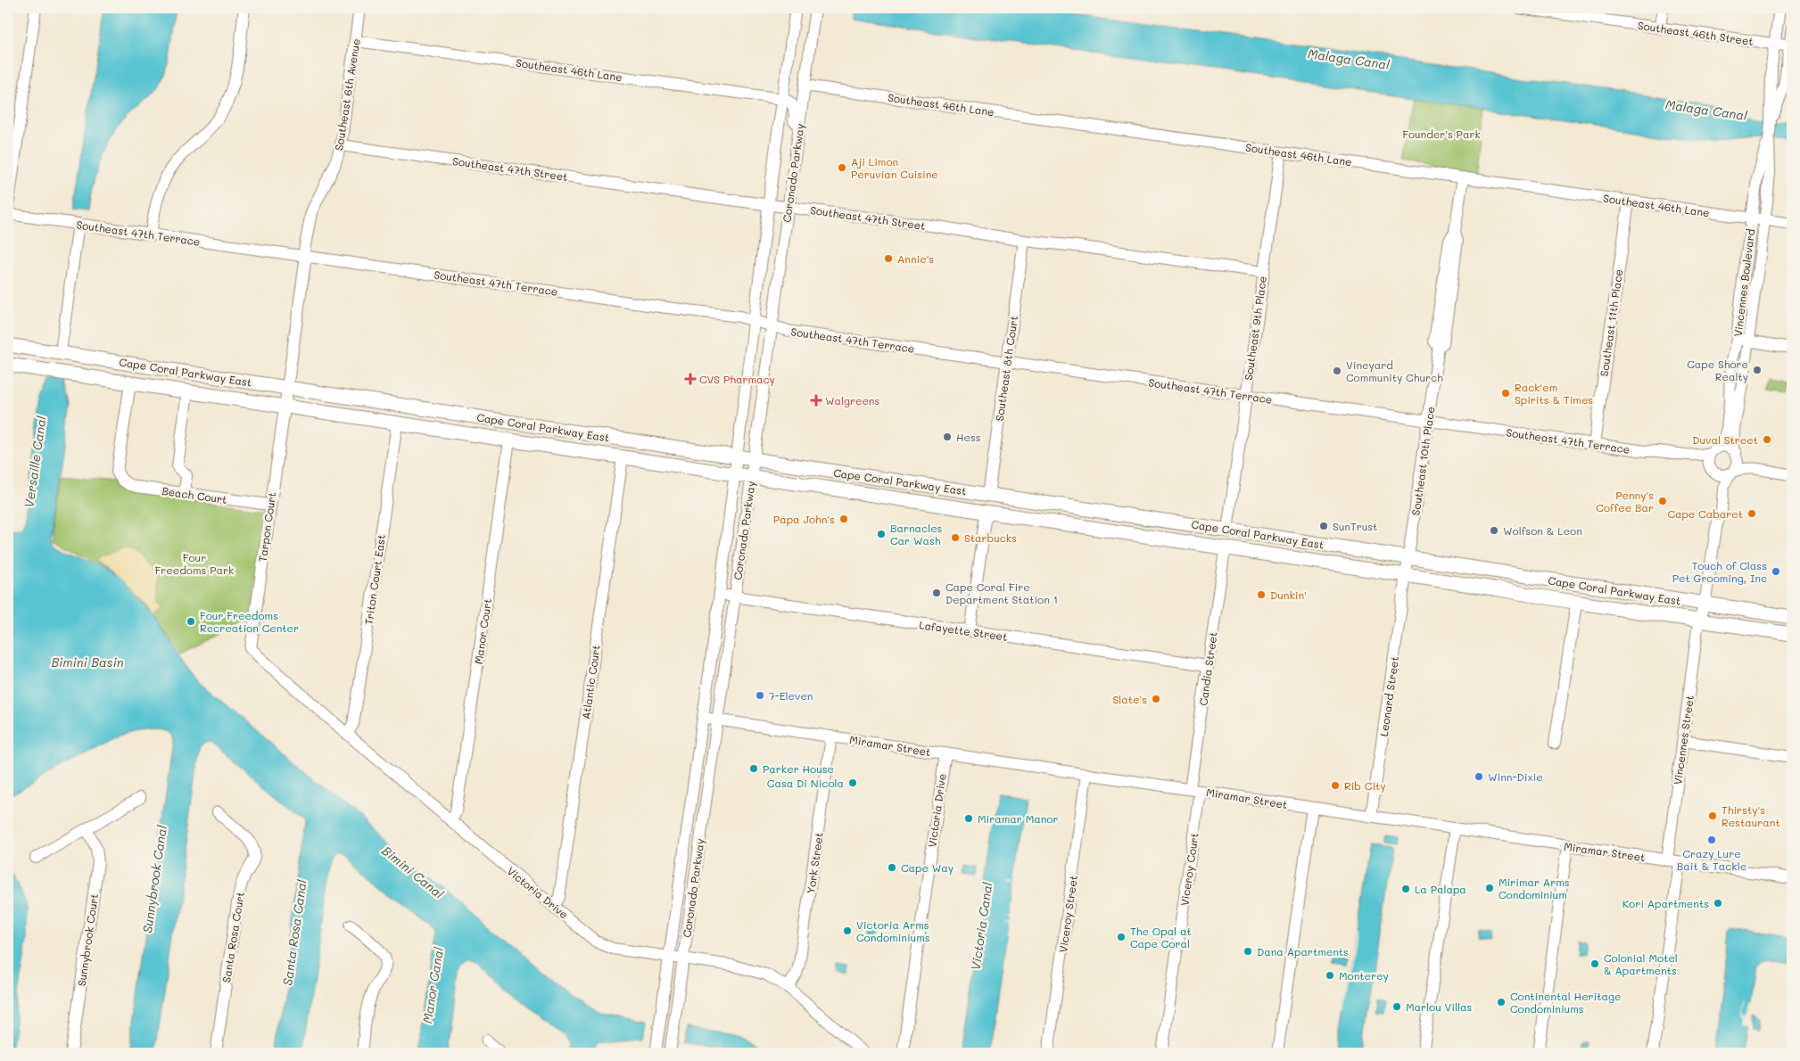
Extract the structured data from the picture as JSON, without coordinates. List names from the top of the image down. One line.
{"streets":{"main road":["Cape Coral Parkway East"],"street":["Southeast 46th Street","Southeast 46th Lane","Southeast 6th Avenue","Southeast 47th Street","Coronado Parkway","Southeast 47th Terrace","Vincennes Boulevard","Southeast 11th Place","Southeast 9th Place","Southeast 8th Court","Southeast 10th Place","Beach Court","Tarpon Court","Triton Court East","Lafayette Street","Manor Court","Candia Street","Atlantic Court","Leonard Street","Vincennes Street","Miramar Street","Victoria Drive","York Street","Viceroy Court","Viceroy Street","Santa Rosa Court","Sunnybrook Court"]},"crossings":[["Southeast 46th Street","Vincennes Boulevard"],["Southeast 46th Lane","Southeast 6th Avenue"],["Southeast 46th Lane","Coronado Parkway"],["Southeast 46th Lane","Vincennes Boulevard"],["Southeast 46th Lane","Southeast 11th Place"],["Southeast 46th Lane","Southeast 9th Place"],["Southeast 46th Lane","Southeast 10th Place"],["Southeast 6th Avenue","Southeast 47th Street"],["Southeast 6th Avenue","Southeast 47th Terrace"],["Southeast 6th Avenue","Cape Coral Parkway East"],["Southeast 6th Avenue","Tarpon Court"],["Southeast 47th Street","Coronado Parkway"],["Southeast 47th Street","Southeast 9th Place"],["Southeast 47th Street","Southeast 8th Court"],["Coronado Parkway","Southeast 47th Terrace"],["Coronado Parkway","Cape Coral Parkway East"],["Coronado Parkway","Lafayette Street"],["Coronado Parkway","Miramar Street"],["Coronado Parkway","Victoria Drive"],["Southeast 47th Terrace","Vincennes Boulevard"],["Southeast 47th Terrace","Southeast 11th Place"],["Southeast 47th Terrace","Southeast 9th Place"],["Southeast 47th Terrace","Southeast 8th Court"],["Southeast 47th Terrace","Southeast 10th Place"],["Southeast 9th Place","Cape Coral Parkway East"],["Southeast 8th Court","Cape Coral Parkway East"],["Cape Coral Parkway East","Southeast 10th Place"],["Cape Coral Parkway East","Beach Court"],["Cape Coral Parkway East","Tarpon Court"],["Cape Coral Parkway East","Triton Court East"],["Cape Coral Parkway East","Manor Court"],["Cape Coral Parkway East","Candia Street"],["Cape Coral Parkway East","Atlantic Court"],["Cape Coral Parkway East","Leonard Street"],["Cape Coral Parkway East","Vincennes Street"],["Southeast 10th Place","Leonard Street"],["Beach Court","Tarpon Court"],["Tarpon Court","Victoria Drive"],["Triton Court East","Victoria Drive"],["Lafayette Street","Candia Street"],["Manor Court","Victoria Drive"],["Candia Street","Miramar Street"],["Candia Street","Viceroy Court"],["Atlantic Court","Victoria Drive"],["Leonard Street","Miramar Street"],["Vincennes Street","Miramar Street"],["Miramar Street","Victoria Drive"],["Miramar Street","York Street"],["Miramar Street","Viceroy Court"],["Miramar Street","Viceroy Street"],["Victoria Drive","York Street"]],"water":["Malaga Canal","Versaille Canal","Bimini Basin","Bimini Canal","Sunnybrook Canal","Victoria Canal","Santa Rosa Canal","Manor Canal"],"parks":["Founder's Park","Four Freedoms Park"],"places":{"other":["Aji Limon Peruvian Cuisine","Annie's","Cape Shore Realty","Vineyard Community Church","Rack'em Spirits & Times","Hess","Duval Street","Penny's Coffee Bar","Cape Cabaret","Papa John's","SunTrust","Wolfson & Leon","Barnacles Car Wash","Starbucks","Touch of Class Pet Grooming, Inc","Cape Coral Fire Department Station 1","Dunkin'","Four Freedoms Recreation Center","7-Eleven","Slate's","Parker House","Winn-Dixie","Casa Di Nicola","Rib City","Thirsty's Restaurant","Miramar Manor","Crazy Lure Bait & Tackle","Cape Way","Mirimar Arms Condominium","La Palapa","Kori Apartments","Victoria Arms Condominiums","The Opal at Cape Coral","Dana Apartments","Colonial Motel & Apartments","Monterey","Continental Heritage Condominiums","Marlou Villas"],"health":["CVS Pharmacy","Walgreens"]}}
